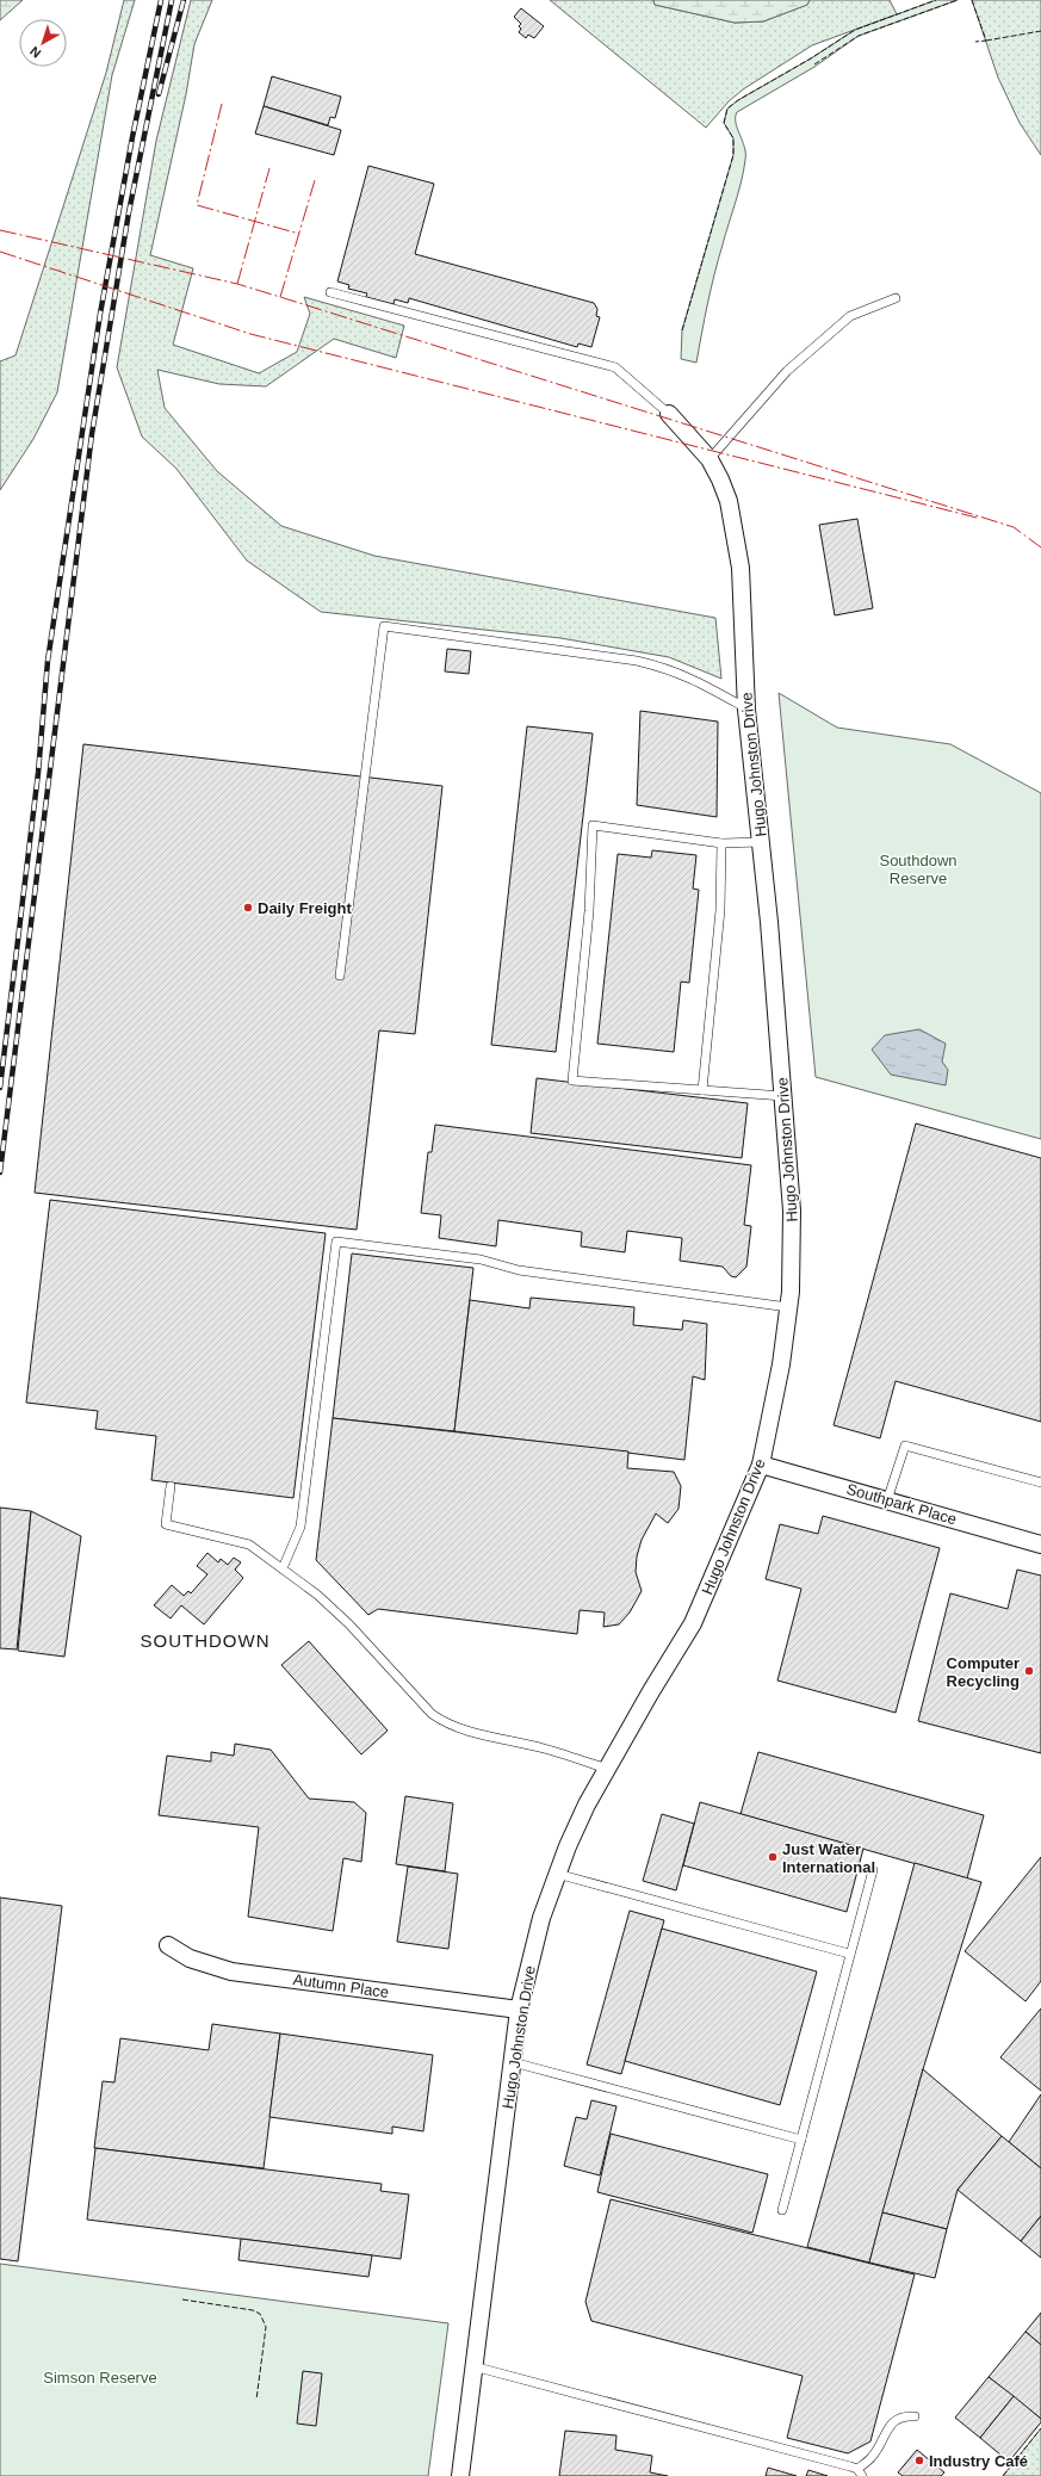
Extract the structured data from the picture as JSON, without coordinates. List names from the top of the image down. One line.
{"streets":{"street":["Hugo Johnston Drive","Southpark Place","Autumn Place"]},"crossings":[["Hugo Johnston Drive","Southpark Place"],["Hugo Johnston Drive","Autumn Place"]],"districts":["SOUTHDOWN"],"parks":["Southdown Reserve","Simson Reserve"],"places":["Daily Freight","Computer Recycling","Just Water International","Industry Café"],"north":"bottom left"}
